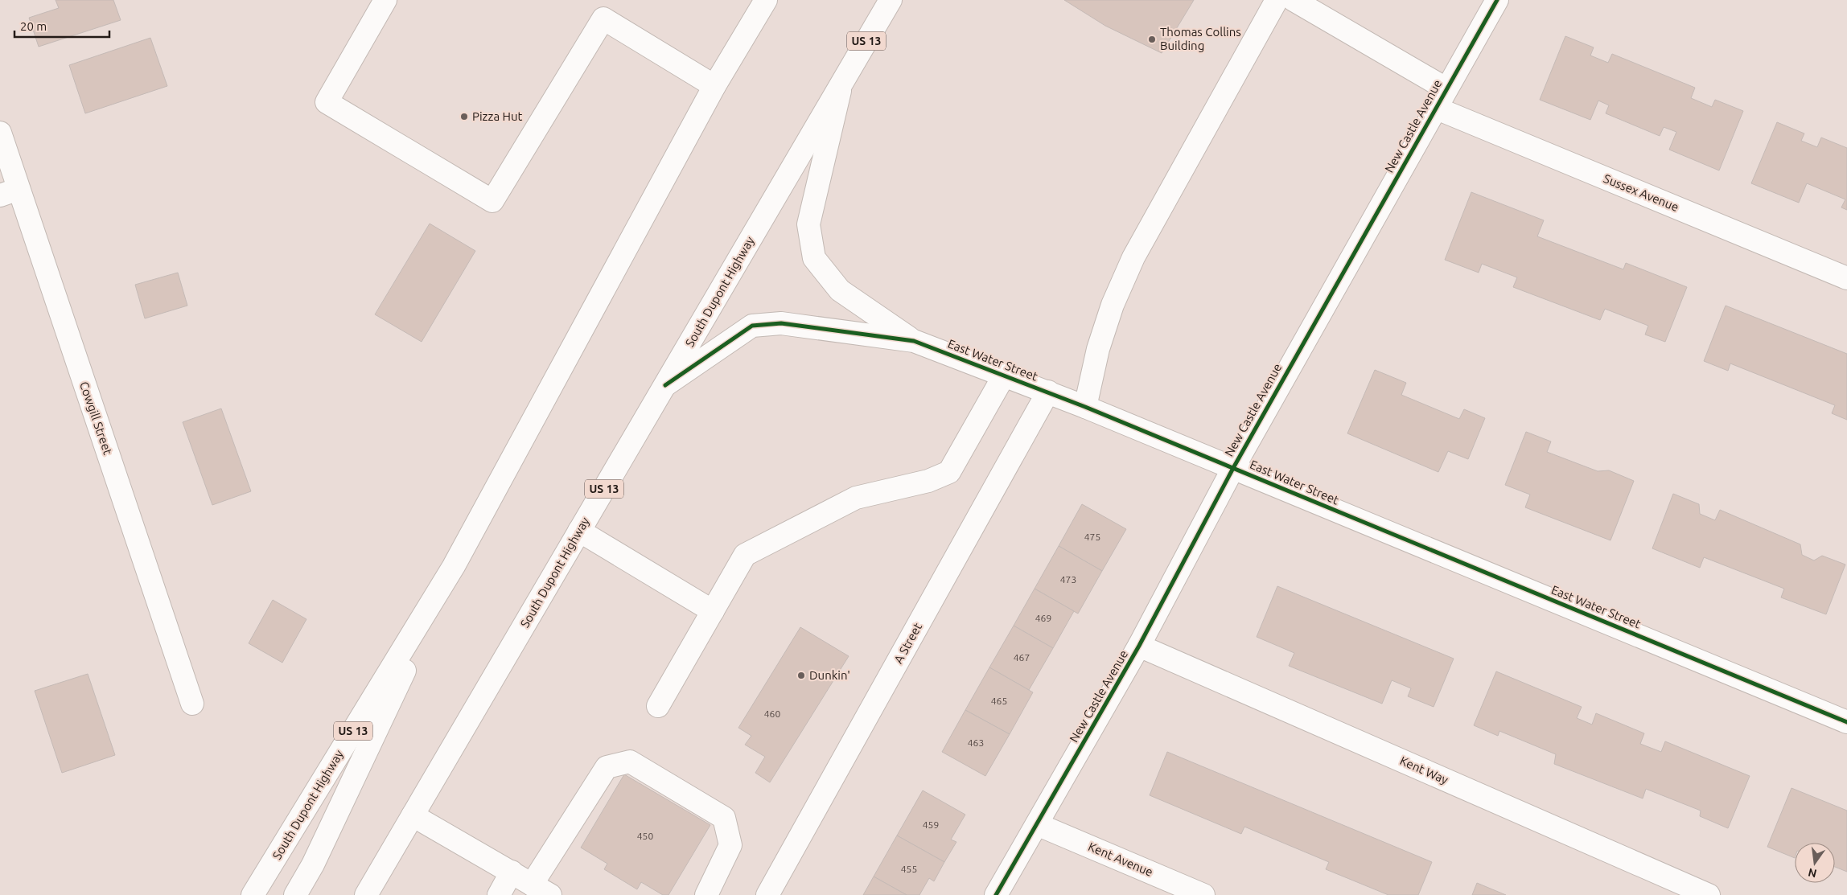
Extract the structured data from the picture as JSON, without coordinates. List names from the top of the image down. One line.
{"streets":{"main road":["US 13","New Castle Avenue","Sussex Avenue","South Dupont Highway","East Water Street","Cowgill Street","A Street","Kent Way","Kent Avenue"]},"crossings":[["New Castle Avenue","Sussex Avenue"],["New Castle Avenue","East Water Street"],["New Castle Avenue","Kent Way"],["New Castle Avenue","Kent Avenue"],["South Dupont Highway","East Water Street"],["East Water Street","A Street"]],"places":["Thomas Collins Building","Pizza Hut","Dunkin'"],"house_numbers":["475","473","469","467","465","460","463","459","450","455"],"scale_bar":"20 m","north":"bottom"}
